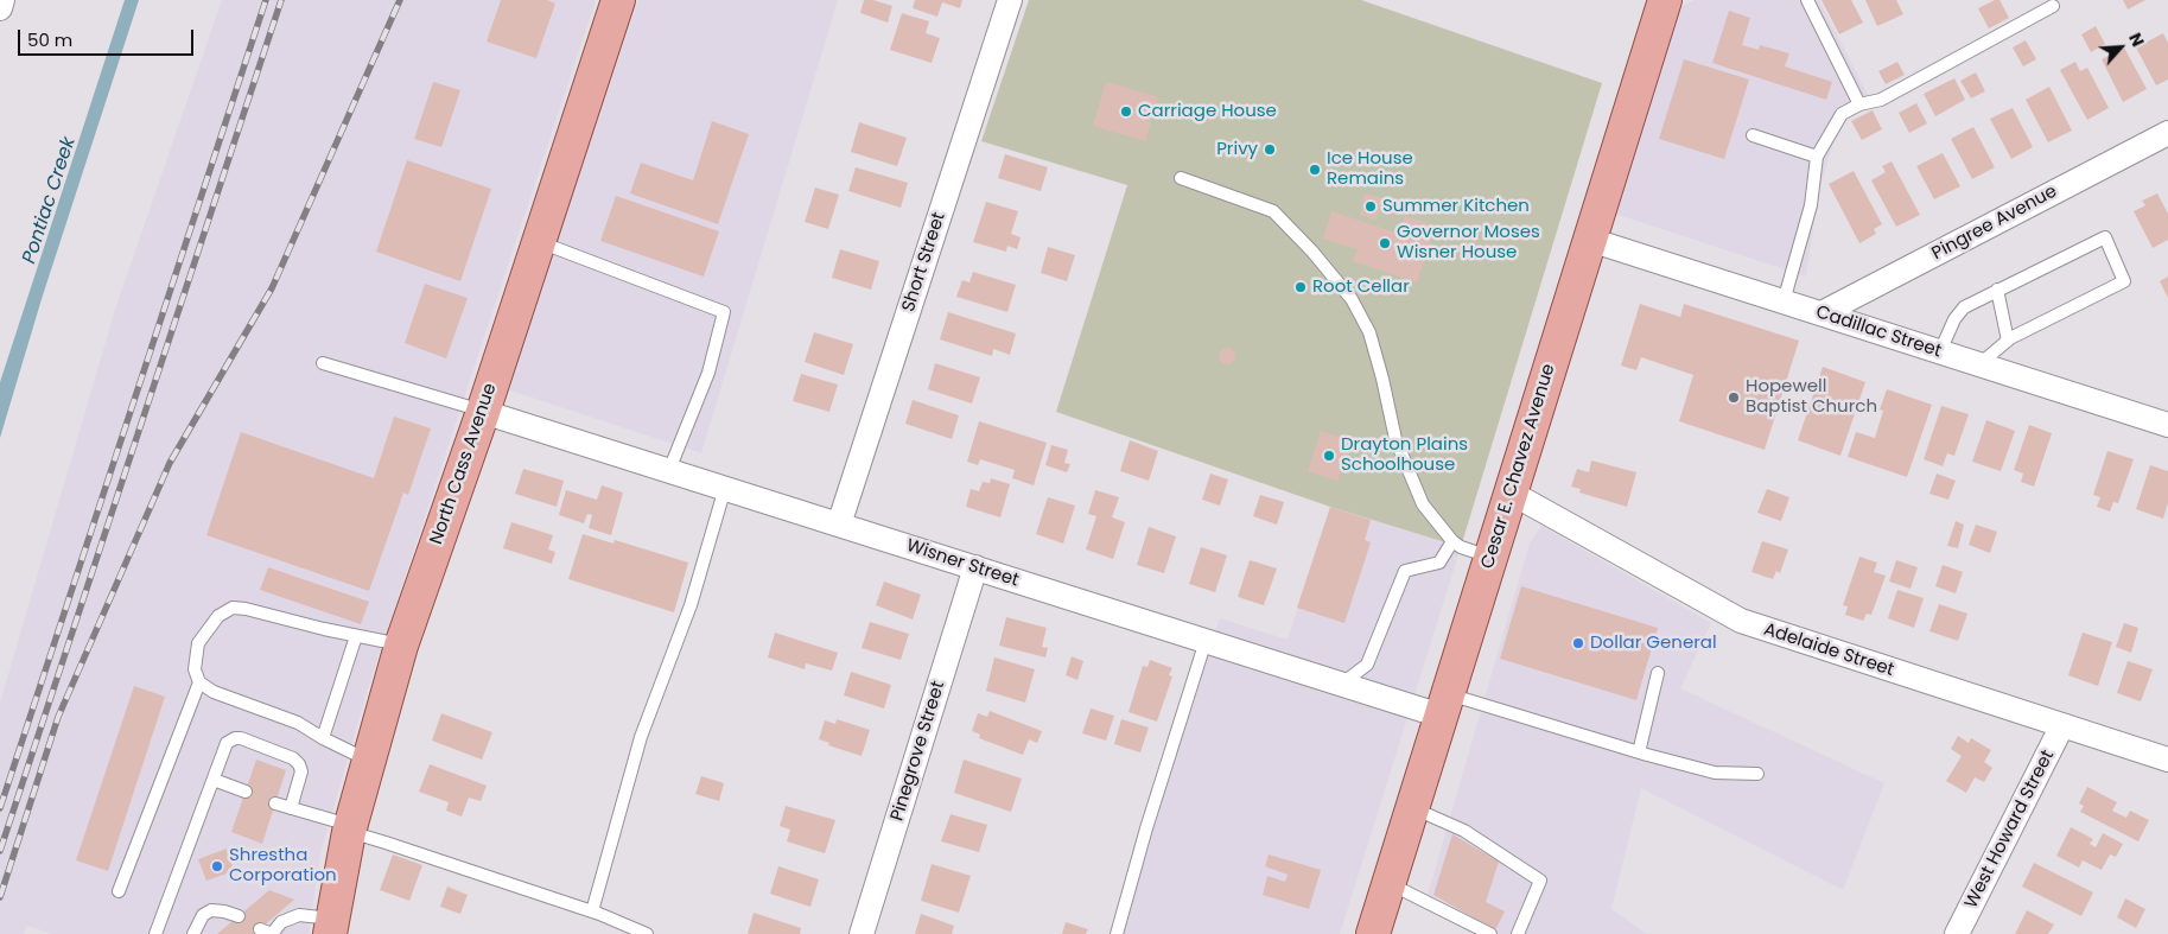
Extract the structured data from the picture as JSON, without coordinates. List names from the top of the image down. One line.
{"streets":{"main road":["North Cass Avenue","Cesar E. Chavez Avenue"],"street":["Pingree Avenue","Short Street","Cadillac Street","Wisner Street","Adelaide Street","Pinegrove Street","West Howard Street"]},"crossings":[["Pingree Avenue","Cadillac Street"],["Short Street","Wisner Street"],["Cadillac Street","Cesar E. Chavez Avenue"],["North Cass Avenue","Wisner Street"],["Cesar E. Chavez Avenue","Wisner Street"],["Cesar E. Chavez Avenue","Adelaide Street"],["Wisner Street","Pinegrove Street"],["Adelaide Street","West Howard Street"]],"water":["Pontiac Creek"],"places":["Carriage House","Privy","Ice House Remains","Summer Kitchen","Governor Moses Wisner House","Root Cellar","Hopewell Baptist Church","Drayton Plains Schoolhouse","Dollar General","Shrestha Corporation"],"scale_bar":"50 m","north":"top right"}
